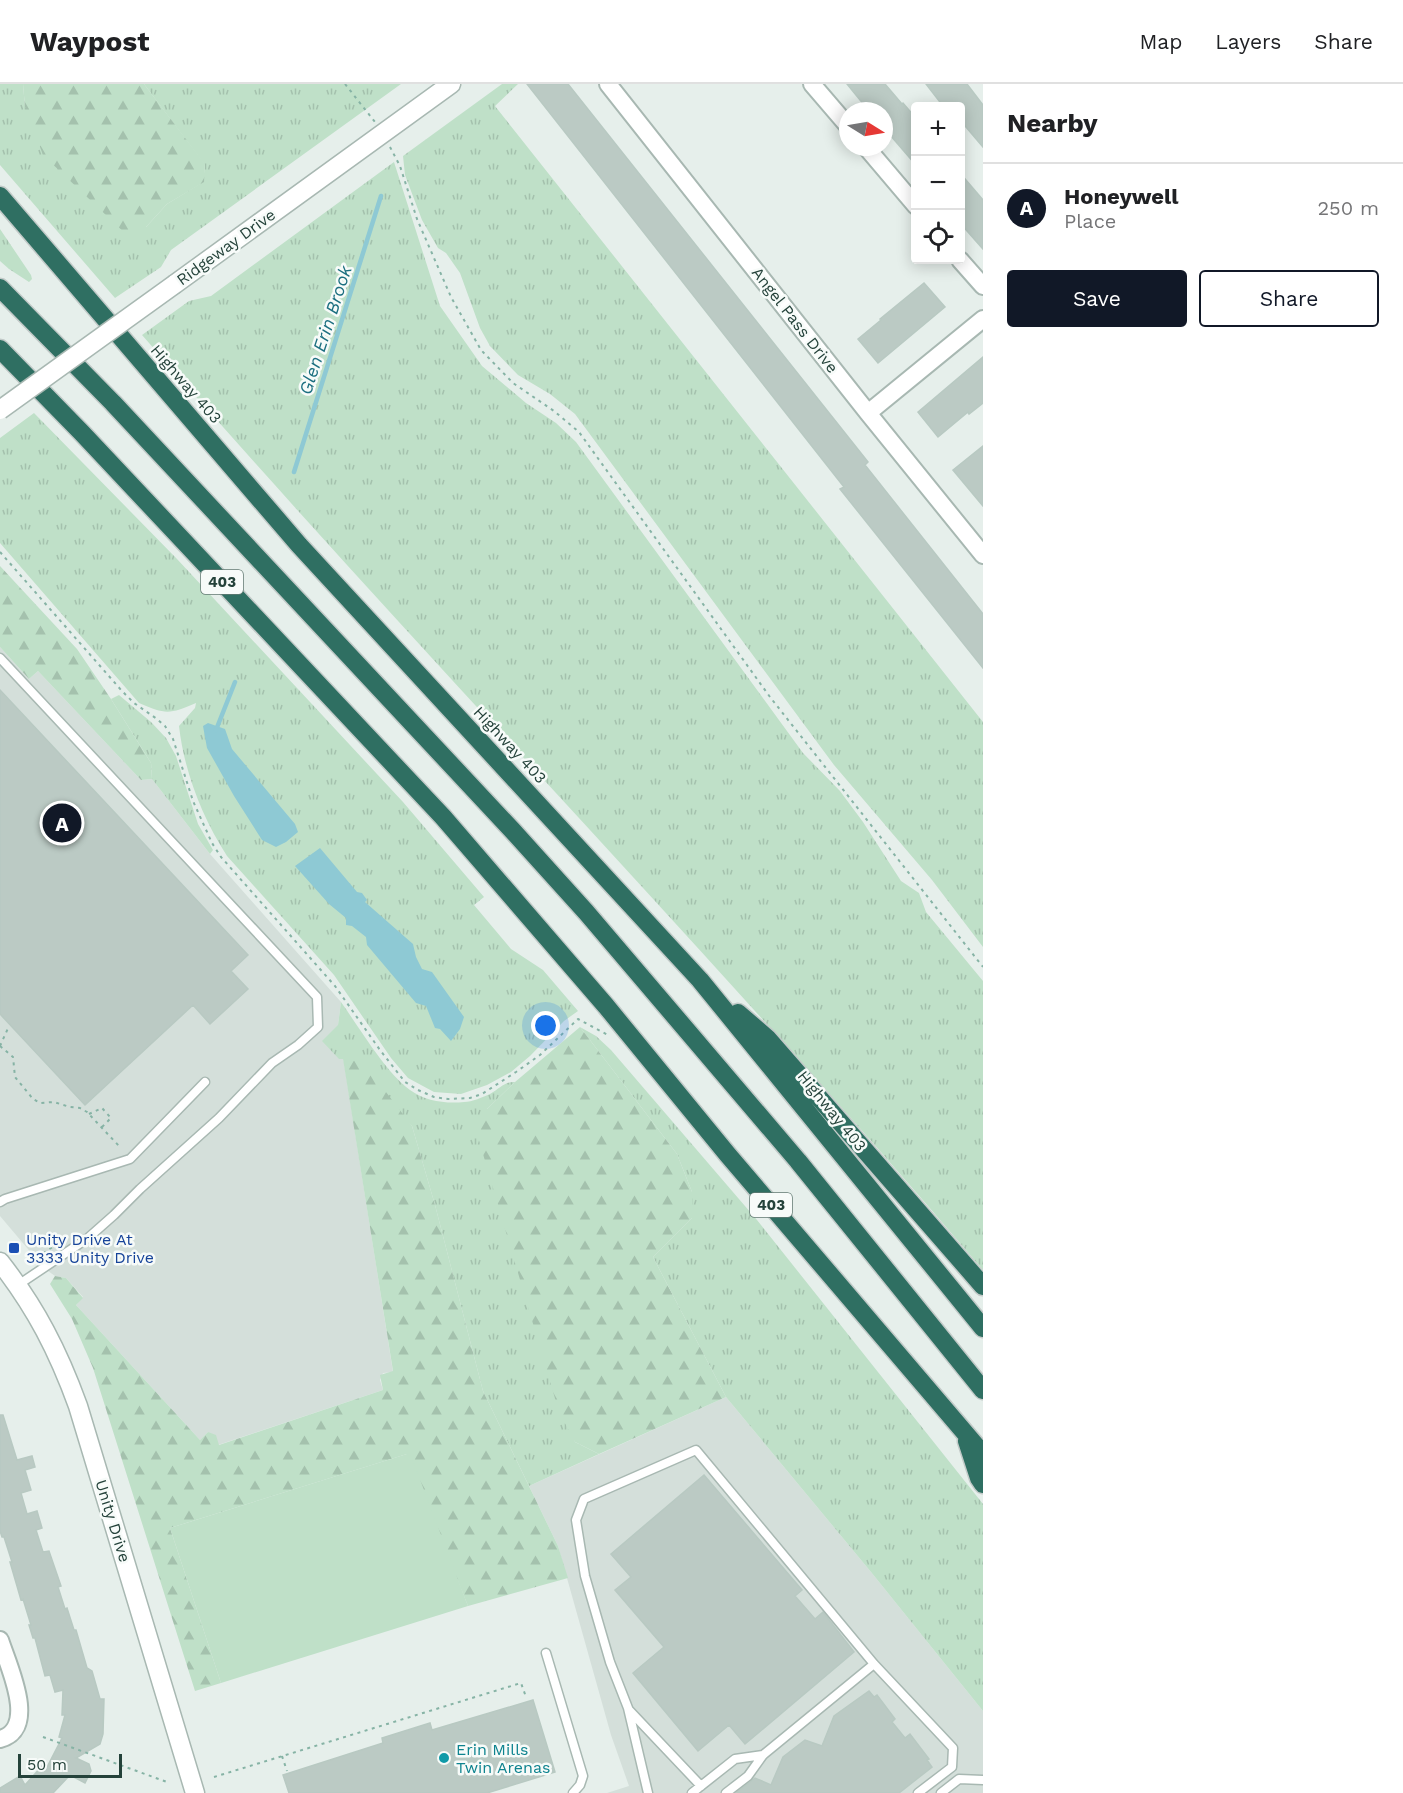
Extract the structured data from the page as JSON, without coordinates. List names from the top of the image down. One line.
{"streets":{"highway":["Highway 403","403"],"street":["Ridgeway Drive","Angel Pass Drive","Unity Drive"]},"water":["Glen Erin Brook"],"places":{"transit":["Unity Drive At 3333 Unity Drive"],"other":["Erin Mills Twin Arenas"]},"scale_bar":"50 m","north":"right","page":{"header":"Waypost","nav":["Map","Layers","Share"],"heading":"Nearby","map_buttons":["+","−"],"list":[{"mark":"A","name":"Honeywell","note":"Place","value":"250 m"}],"buttons":["Save","Share"],"pins":"A","scale":"50 m"}}
